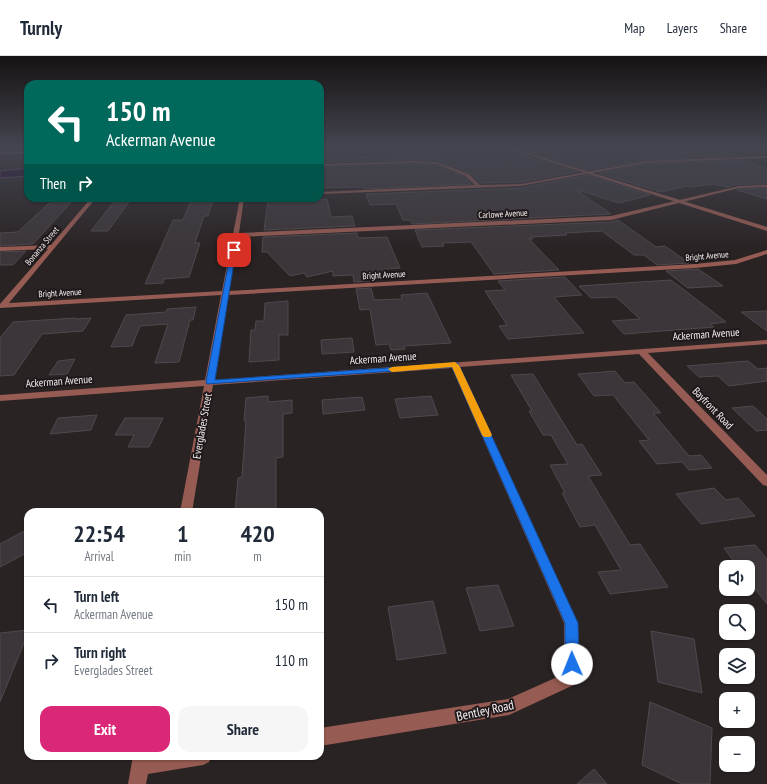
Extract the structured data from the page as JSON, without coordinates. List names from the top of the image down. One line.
{"streets":{"street":["Carlowe Avenue","Bonanza Street","Bright Avenue","Ackerman Avenue","Bayfront Road","Everglades Street","Bentley Road"]},"crossings":[["Carlowe Avenue","Everglades Street"],["Bonanza Street","Bright Avenue"],["Bright Avenue","Everglades Street"],["Ackerman Avenue","Bayfront Road"],["Ackerman Avenue","Everglades Street"],["Ackerman Avenue","Bentley Road"]],"page":{"header":"Turnly","nav":["Map","Layers","Share"],"turn":["150 m","Ackerman Avenue"],"then":"Then","eta":["22:54","Arrival","1","min","420","m"],"map_buttons":["+","−"],"list":[{"name":"Turn left","note":"Ackerman Avenue","value":"150 m"},{"name":"Turn right","note":"Everglades Street","value":"110 m"}],"buttons":["Exit","Share"]}}
